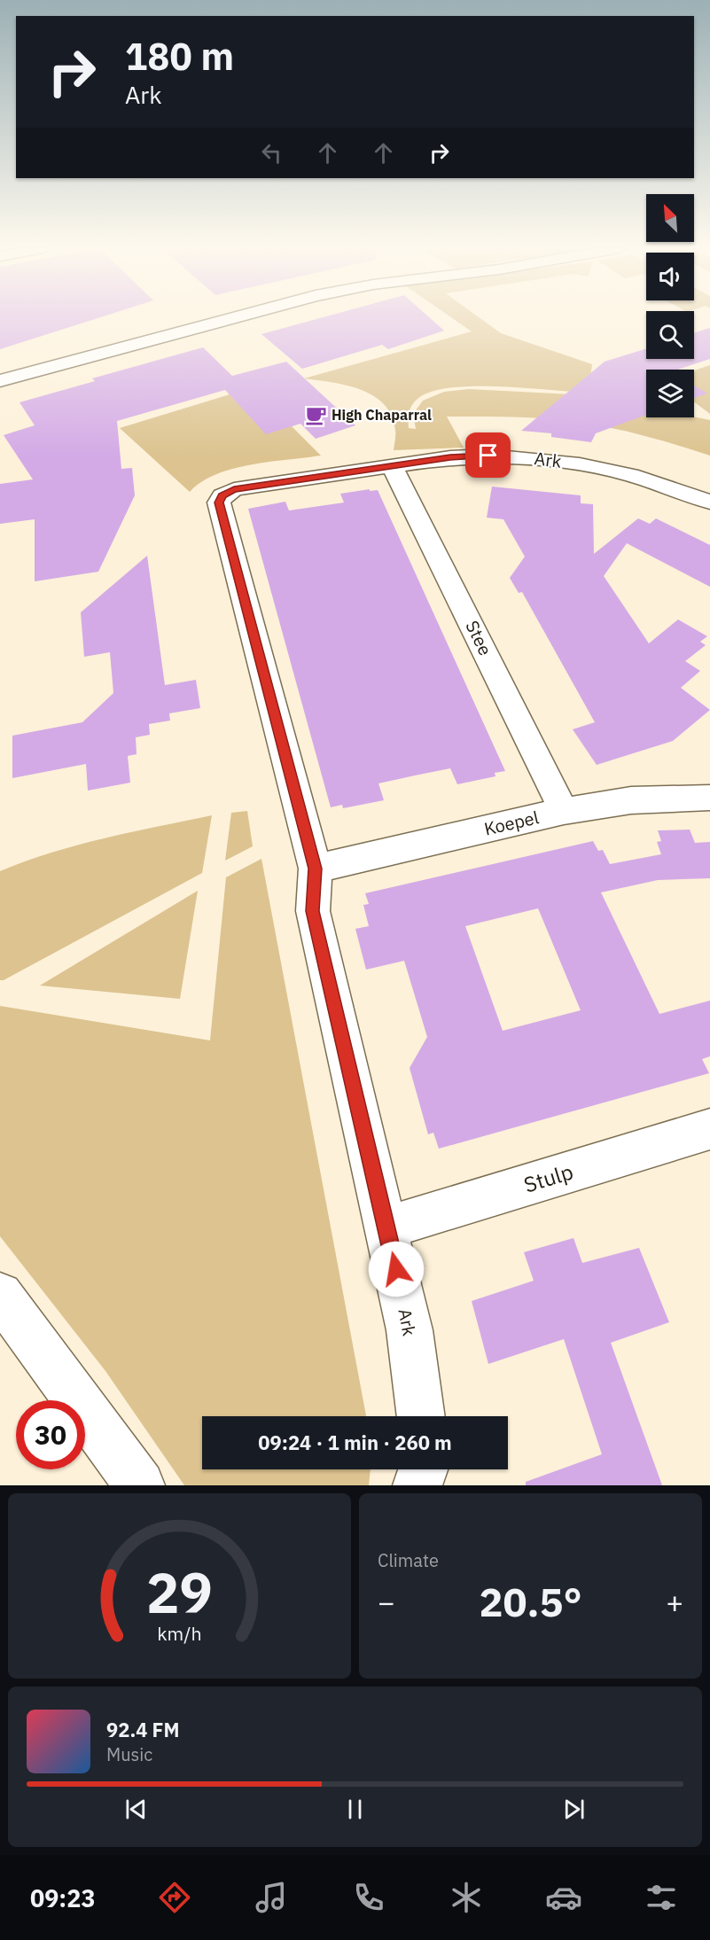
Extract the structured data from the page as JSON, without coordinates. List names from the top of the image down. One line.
{"streets":{"street":["Ark","Stee","Koepel","Stulp"]},"crossings":[["Ark","Stee"],["Ark","Koepel"],["Ark","Stulp"],["Stee","Koepel"]],"places":{"cafe":["High Chaparral"]},"north":"top left","page":{"turn":["180 m","Ark"],"limit":"30","trip":"09:24 · 1 min · 260 m","tile":"Climate","heat":["−","20.5°","+"],"song":["92.4 FM","Music"],"tabs":"09:23","gauge":["29","km/h"]}}
